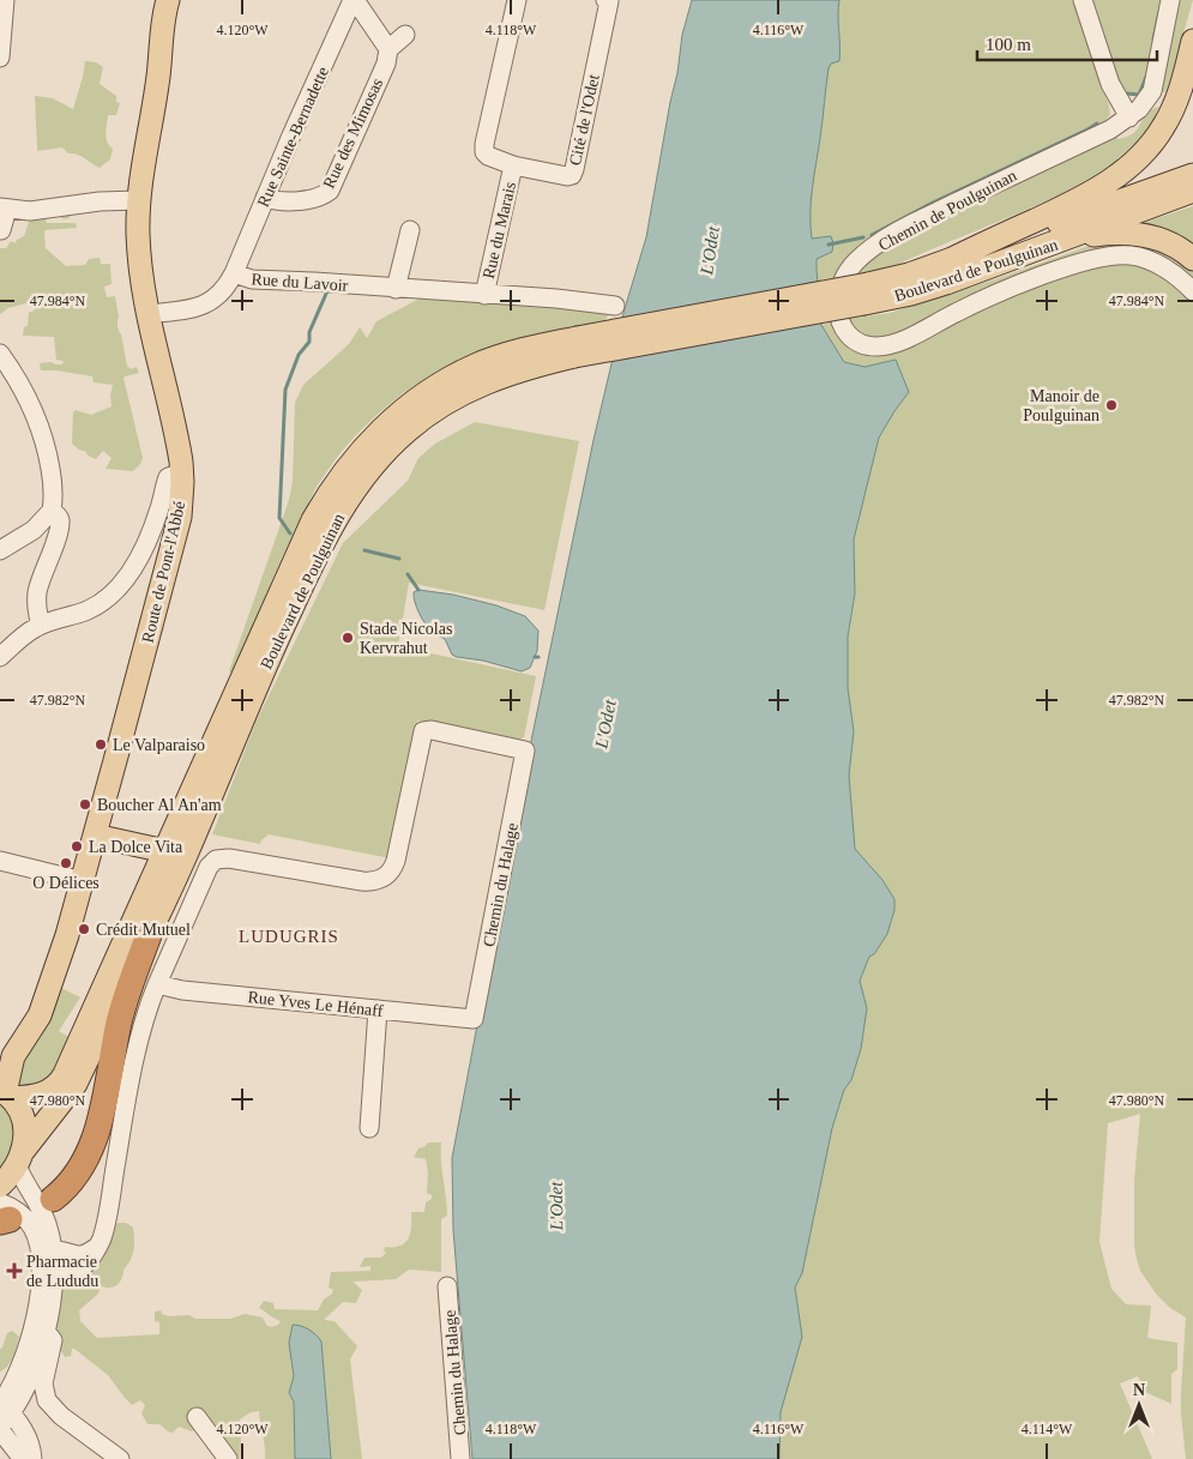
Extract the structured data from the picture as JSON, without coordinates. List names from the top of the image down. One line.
{"streets":{"main road":["Boulevard de Poulguinan","Route de Pont-l'Abbé"],"street":["Cité de l'Odet","Rue des Mimosas","Rue Sainte-Bernadette","Chemin de Poulguinan","Rue du Marais","Rue du Lavoir","Chemin du Halage","Rue Yves Le Hénaff"]},"crossings":[["Cité de l'Odet","Rue du Marais"],["Rue des Mimosas","Rue Sainte-Bernadette"],["Rue Sainte-Bernadette","Rue du Lavoir"],["Rue du Marais","Rue du Lavoir"],["Boulevard de Poulguinan","Route de Pont-l'Abbé"],["Rue du Lavoir","Route de Pont-l'Abbé"],["Chemin du Halage","Rue Yves Le Hénaff"]],"districts":["LUDUGRIS"],"water":["L'Odet"],"places":{"other":["Manoir de Poulguinan","Stade Nicolas Kervrahut","Le Valparaiso","Boucher Al An'am","La Dolce Vita","O Délices","Crédit Mutuel"],"health":["Pharmacie de Lududu"]},"scale_bar":"100 m","north":"top","coordinates":["4.120°W","4.118°W","4.116°W","47.984°N","47.982°N","47.980°N","4.114°W"]}
